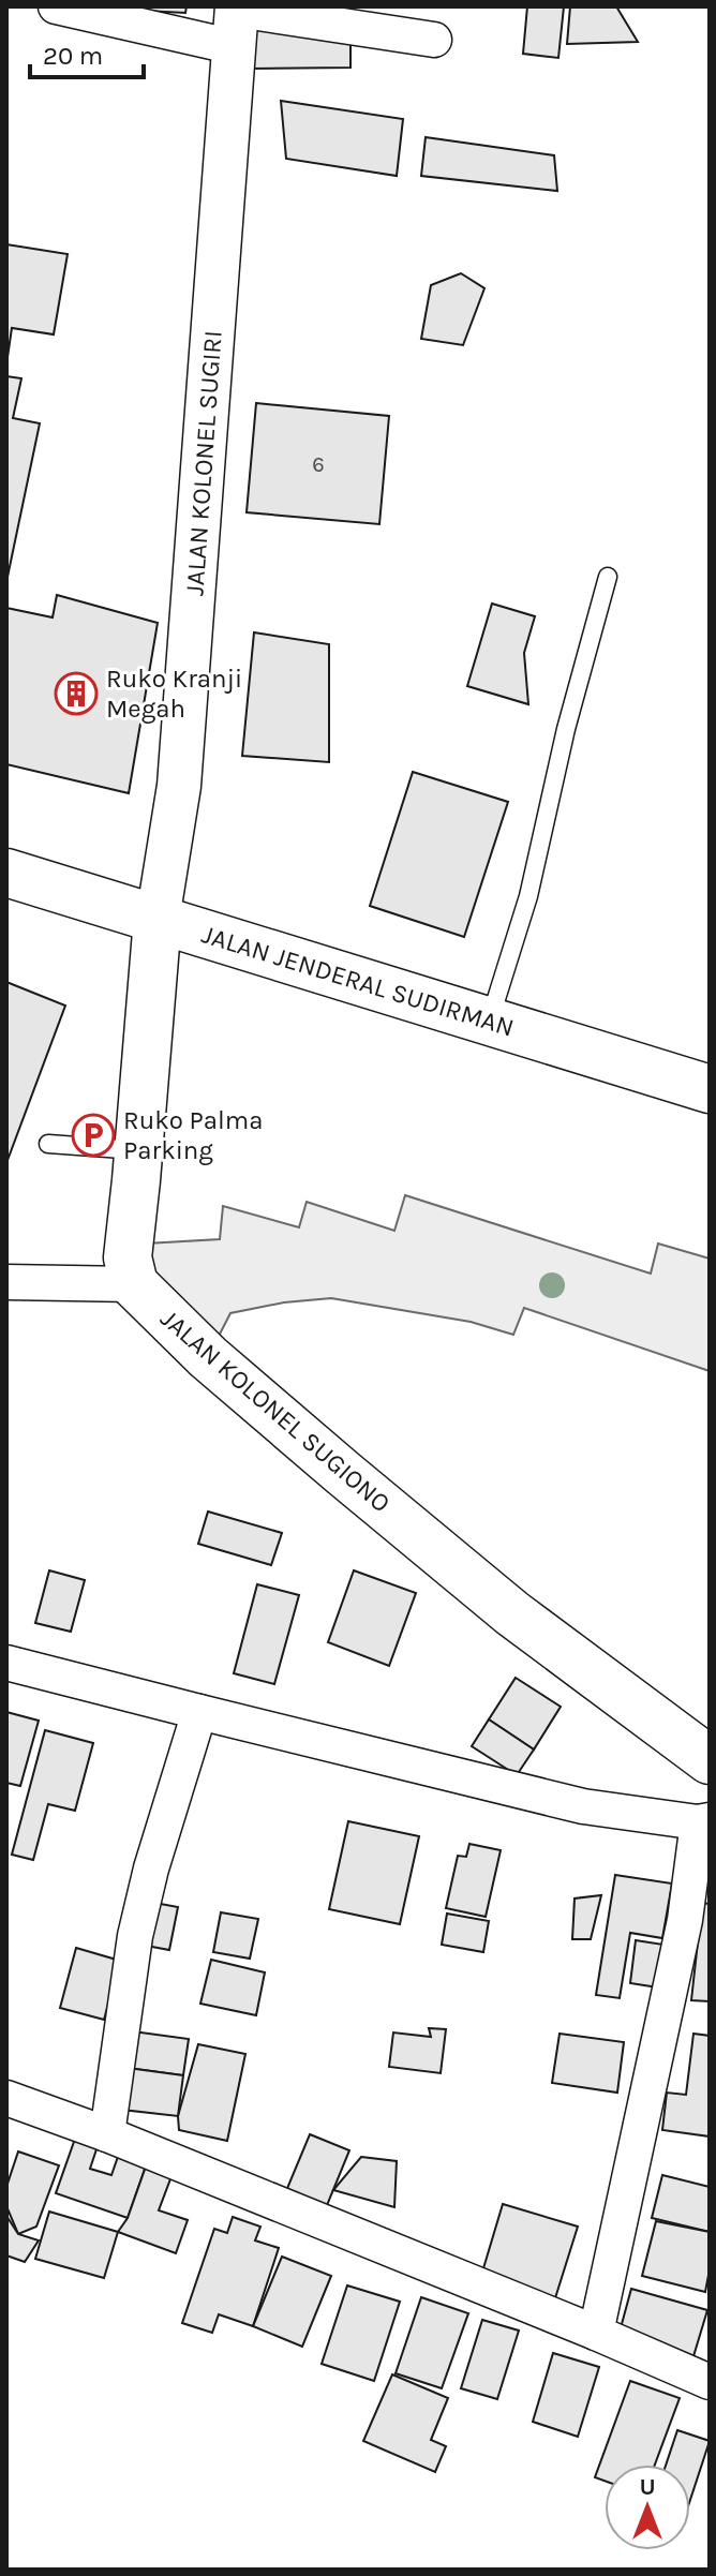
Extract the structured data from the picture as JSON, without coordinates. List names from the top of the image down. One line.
{"streets":{"main road":["JALAN JENDERAL SUDIRMAN","JALAN KOLONEL SUGIONO"],"street":["JALAN KOLONEL SUGIRI"]},"crossings":[["JALAN KOLONEL SUGIRI","JALAN JENDERAL SUDIRMAN"]],"places":{"building":["Ruko Kranji Megah"],"parking":["Ruko Palma Parking"]},"house_numbers":["6"],"scale_bar":"20 m","north":"top"}
